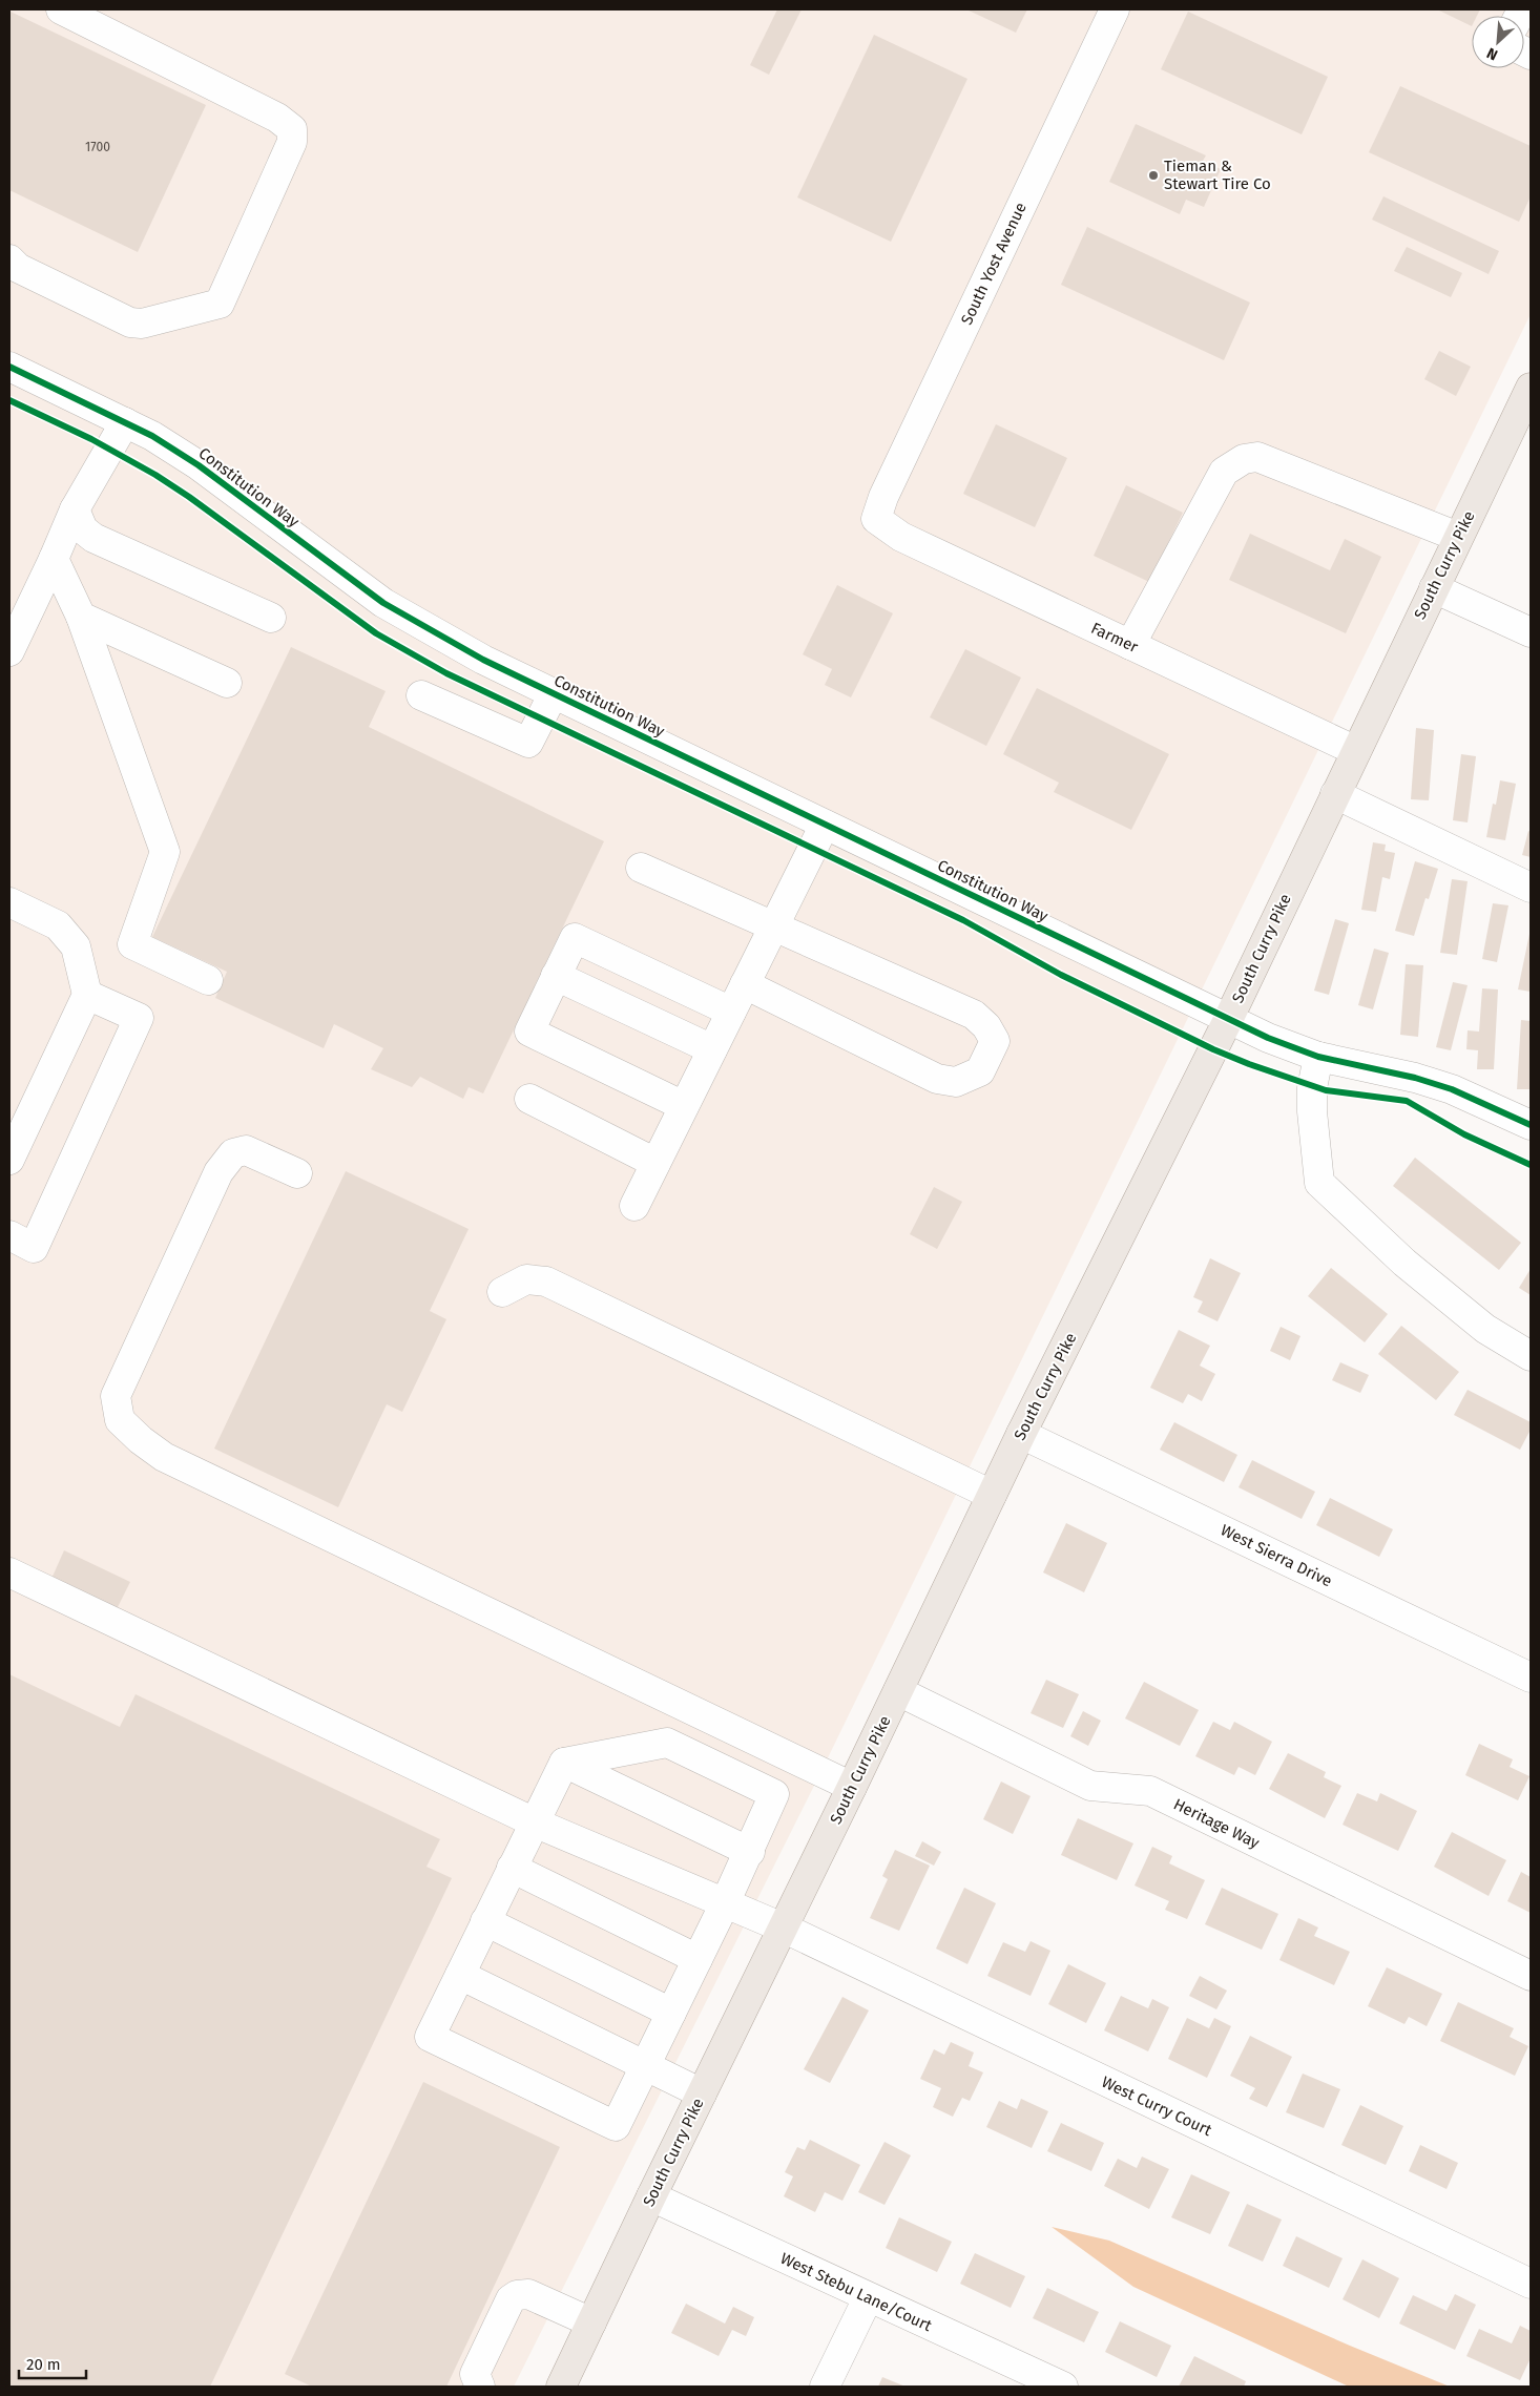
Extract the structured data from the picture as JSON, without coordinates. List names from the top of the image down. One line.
{"streets":{"main road":["South Curry Pike"],"street":["South Yost Avenue","Constitution Way","Farmer","West Sierra Drive","Heritage Way","West Curry Court","West Stebu Lane/Court"]},"crossings":[["South Yost Avenue","Farmer"],["Constitution Way","South Curry Pike"],["South Curry Pike","Farmer"],["South Curry Pike","West Sierra Drive"],["South Curry Pike","Heritage Way"],["South Curry Pike","West Curry Court"],["South Curry Pike","West Stebu Lane/Court"]],"places":["Tieman & Stewart Tire Co"],"house_numbers":["1700"],"scale_bar":"20 m","north":"bottom left"}
